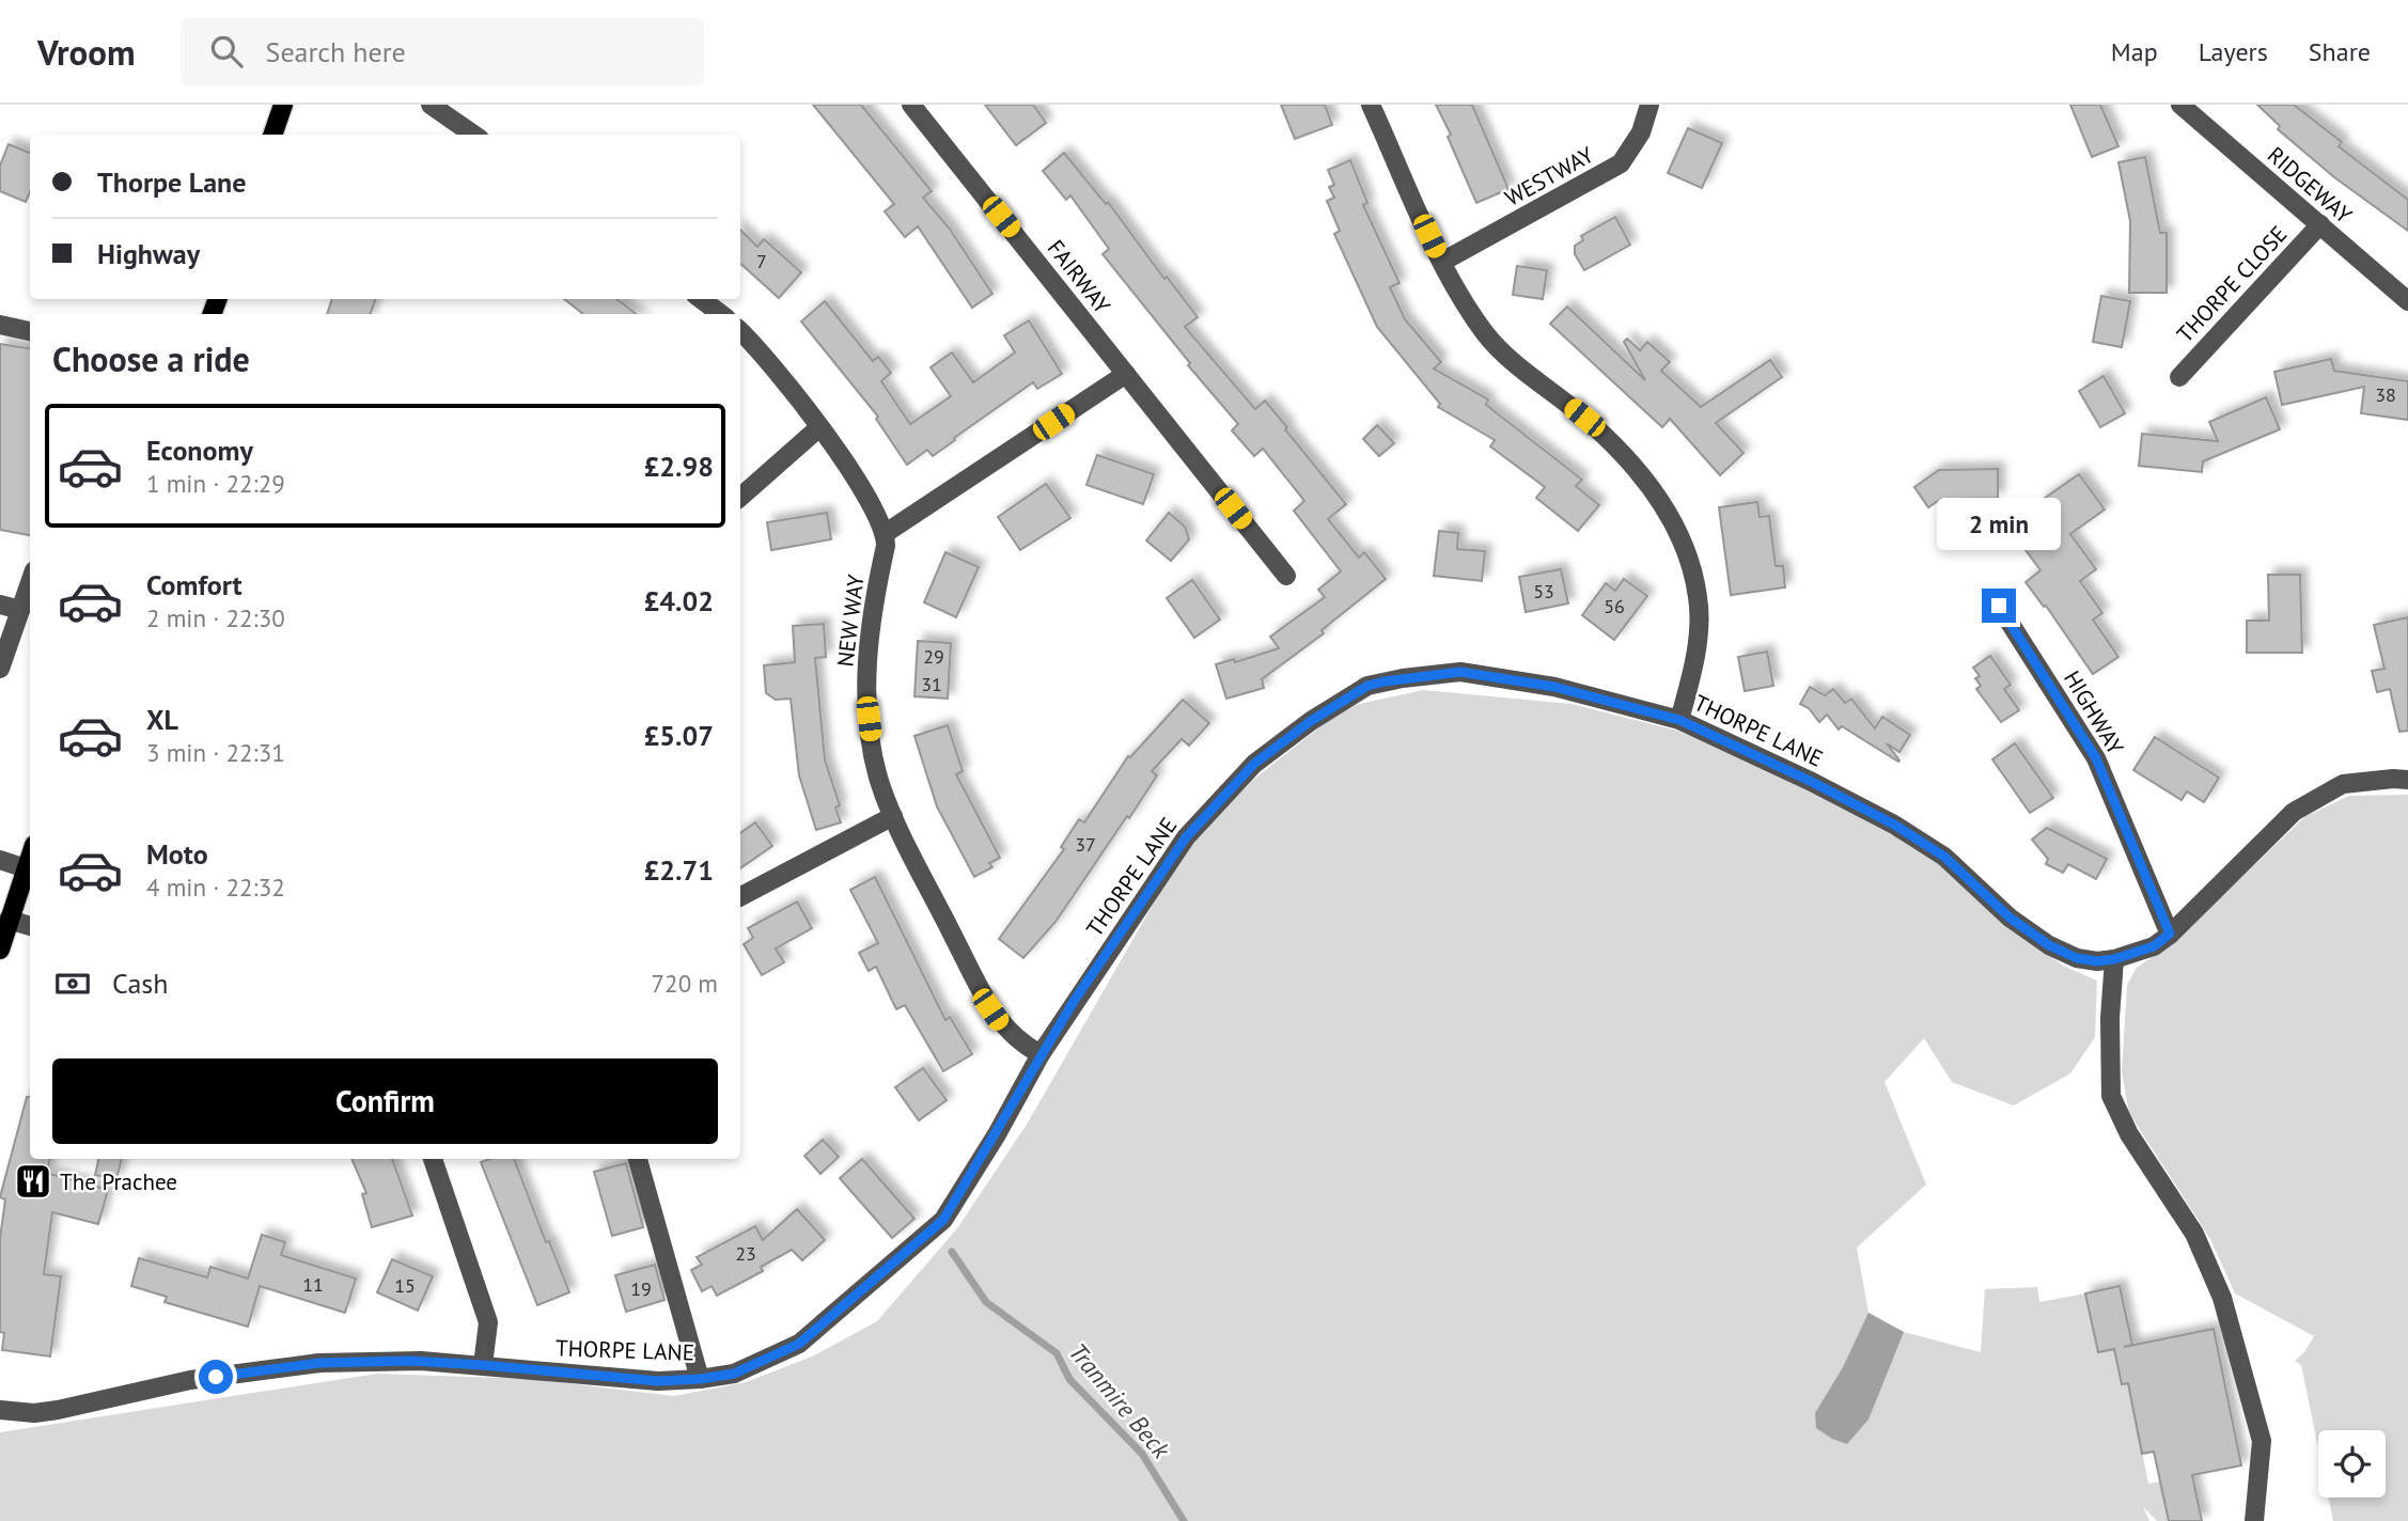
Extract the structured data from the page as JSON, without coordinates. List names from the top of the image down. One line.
{"streets":{"street":["WESTWAY","RIDGEWAY","FAIRWAY","THORPE CLOSE","NEW WAY","HIGHWAY","THORPE LANE"]},"crossings":[["RIDGEWAY","THORPE CLOSE"],["NEW WAY","THORPE LANE"],["HIGHWAY","THORPE LANE"]],"water":["Tranmire Beck"],"places":{"restaurant":["The Prachee"]},"house_numbers":["7","38","53","56","29","31","37","23","11","15","19"],"page":{"header":"Vroom","search":"Search here","nav":["Map","Layers","Share"],"banner":["Thorpe Lane","Highway"],"heading":"Choose a ride","list":[{"name":"Economy","note":"1 min · 22:29","value":"£2.98"},{"name":"Comfort","note":"2 min · 22:30","value":"£4.02"},{"name":"XL","note":"3 min · 22:31","value":"£5.07"},{"name":"Moto","note":"4 min · 22:32","value":"£2.71"}],"bubble":"2 min","pay":["Cash","720 m"],"buttons":"Confirm"}}
